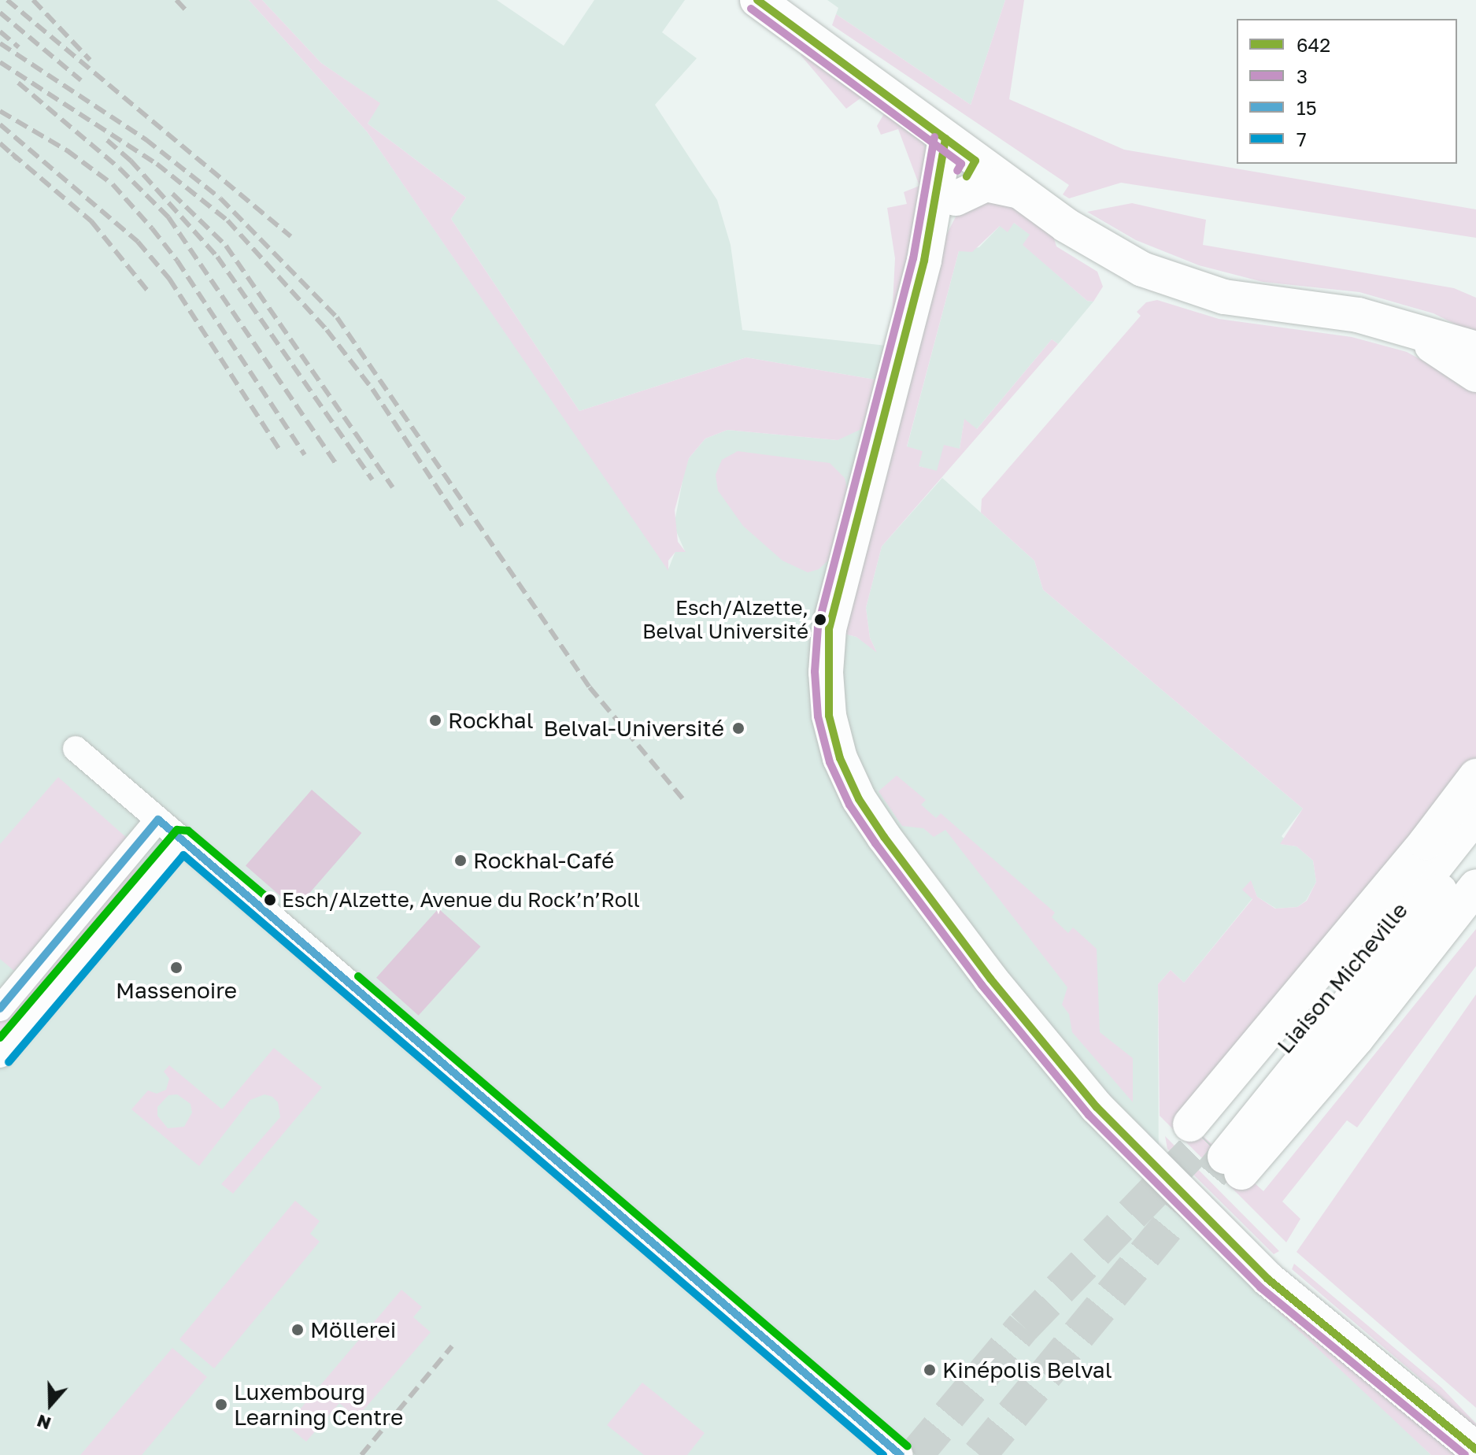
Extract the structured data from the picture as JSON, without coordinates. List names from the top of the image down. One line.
{"streets":{"main road":["Liaison Micheville"]},"places":["Esch/Alzette, Belval Université","Rockhal","Belval-Université","Rockhal-Café","Esch/Alzette, Avenue du Rock’n’Roll","Massenoire","Möllerei","Kinépolis Belval","Luxembourg Learning Centre"],"lines":["transit line 642","transit line 3","transit line 15","transit line 7"],"legend":["642","3","15","7"],"north":"bottom"}
